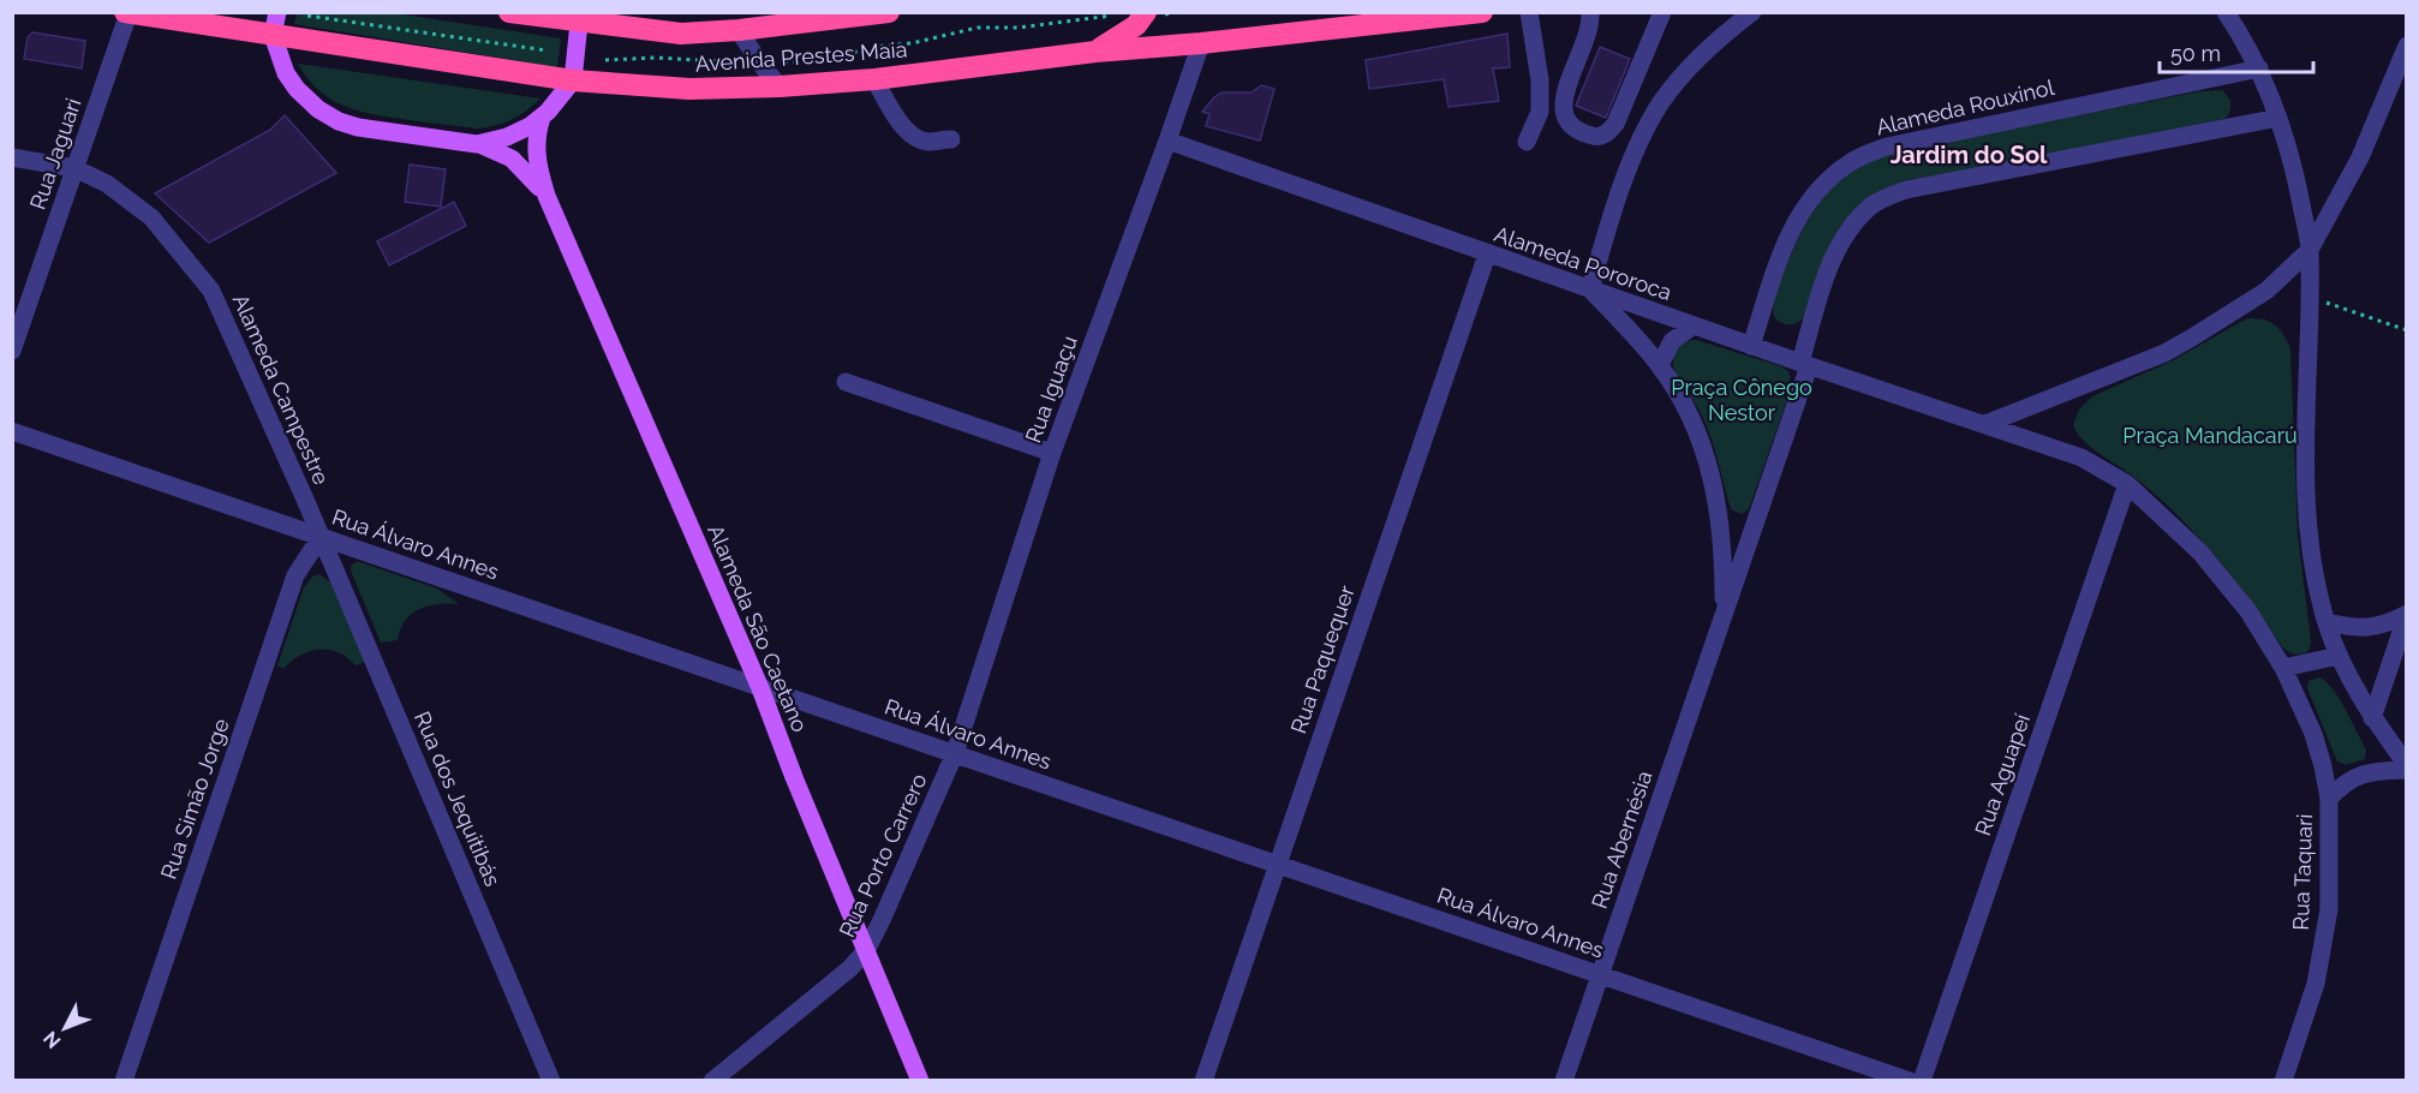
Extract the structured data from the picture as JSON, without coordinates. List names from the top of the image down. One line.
{"streets":{"highway":["Avenida Prestes Maia"],"main road":["Alameda São Caetano"],"street":["Alameda Rouxinol","Rua Jaguari","Alameda Pororoca","Alameda Campestre","Rua Iguaçu","Rua Álvaro Annes","Rua Paquequer","Rua Aguapeí","Rua Simão Jorge","Rua dos Jequitibás","Rua Abernésia","Rua Porto Carrero","Rua Taquari"]},"crossings":[["Avenida Prestes Maia","Rua Jaguari"],["Avenida Prestes Maia","Rua Iguaçu"],["Alameda Rouxinol","Alameda Pororoca"],["Rua Jaguari","Alameda Campestre"],["Alameda Pororoca","Rua Iguaçu"],["Alameda Pororoca","Rua Paquequer"],["Alameda Campestre","Rua Álvaro Annes"],["Alameda Campestre","Rua Simão Jorge"],["Alameda Campestre","Rua dos Jequitibás"],["Rua Iguaçu","Rua Álvaro Annes"],["Rua Iguaçu","Rua Porto Carrero"],["Rua Álvaro Annes","Alameda São Caetano"],["Rua Álvaro Annes","Rua Paquequer"],["Rua Álvaro Annes","Rua Simão Jorge"],["Rua Álvaro Annes","Rua dos Jequitibás"],["Rua Álvaro Annes","Rua Abernésia"],["Rua Álvaro Annes","Rua Porto Carrero"],["Alameda São Caetano","Rua Porto Carrero"],["Rua Simão Jorge","Rua dos Jequitibás"]],"districts":["Jardim do Sol"],"parks":["Praça Cônego Nestor","Praça Mandacarú"],"scale_bar":"50 m","north":"bottom left"}
